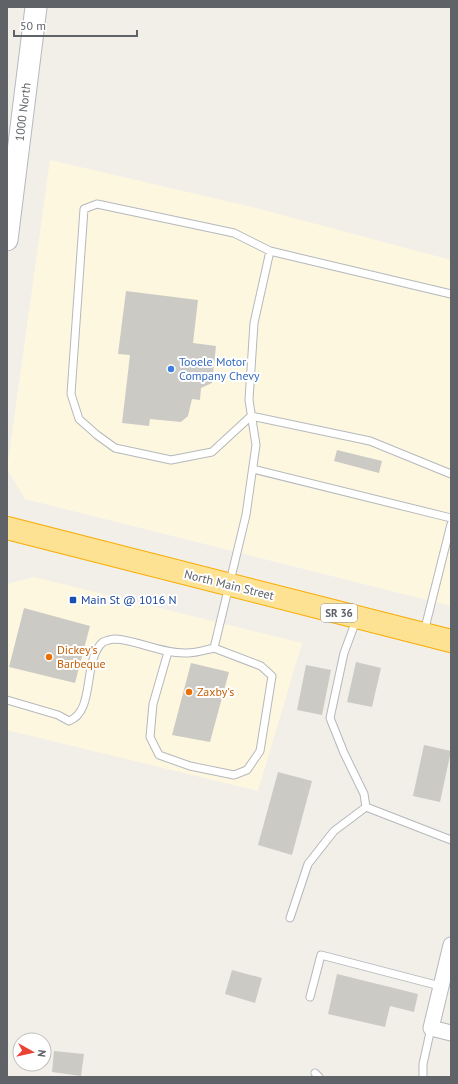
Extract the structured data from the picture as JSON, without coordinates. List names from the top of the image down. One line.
{"streets":{"highway":["North Main Street","SR 36"],"main road":["1000 North"]},"places":{"other":["Tooele Motor Company Chevy","Dickey's Barbeque","Zaxby's"],"transit":["Main St @ 1016 N"]},"scale_bar":"50 m","north":"right"}
